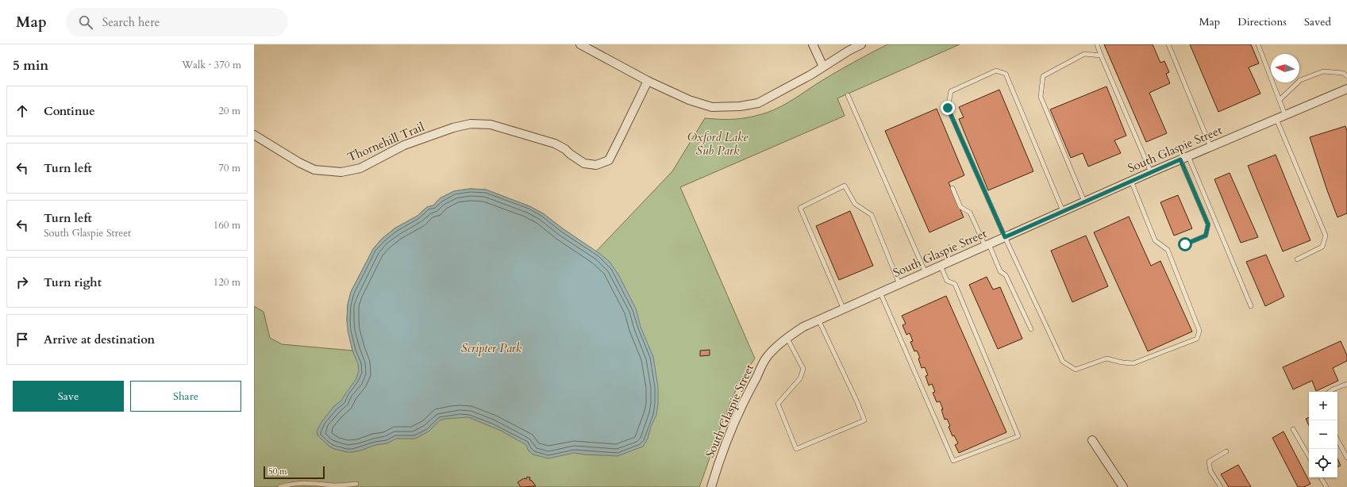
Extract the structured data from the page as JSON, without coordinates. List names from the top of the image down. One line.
{"streets":{"street":["Thornehill Trail","South Glaspie Street"]},"parks":["Oxford Lake Sub Park","Scripter Park"],"scale_bar":"50 m","north":"left","page":{"header":"Map","search":"Search here","nav":["Map","Directions","Saved"],"heading":["5 min","Walk · 370 m"],"list":[["Continue","20 m"],["Turn left","70 m"],["Turn left","South Glaspie Street","160 m"],["Turn right","120 m"],"Arrive at destination"],"buttons":["Save","Share"],"map_buttons":["+","−"],"scale":"50 m"}}
